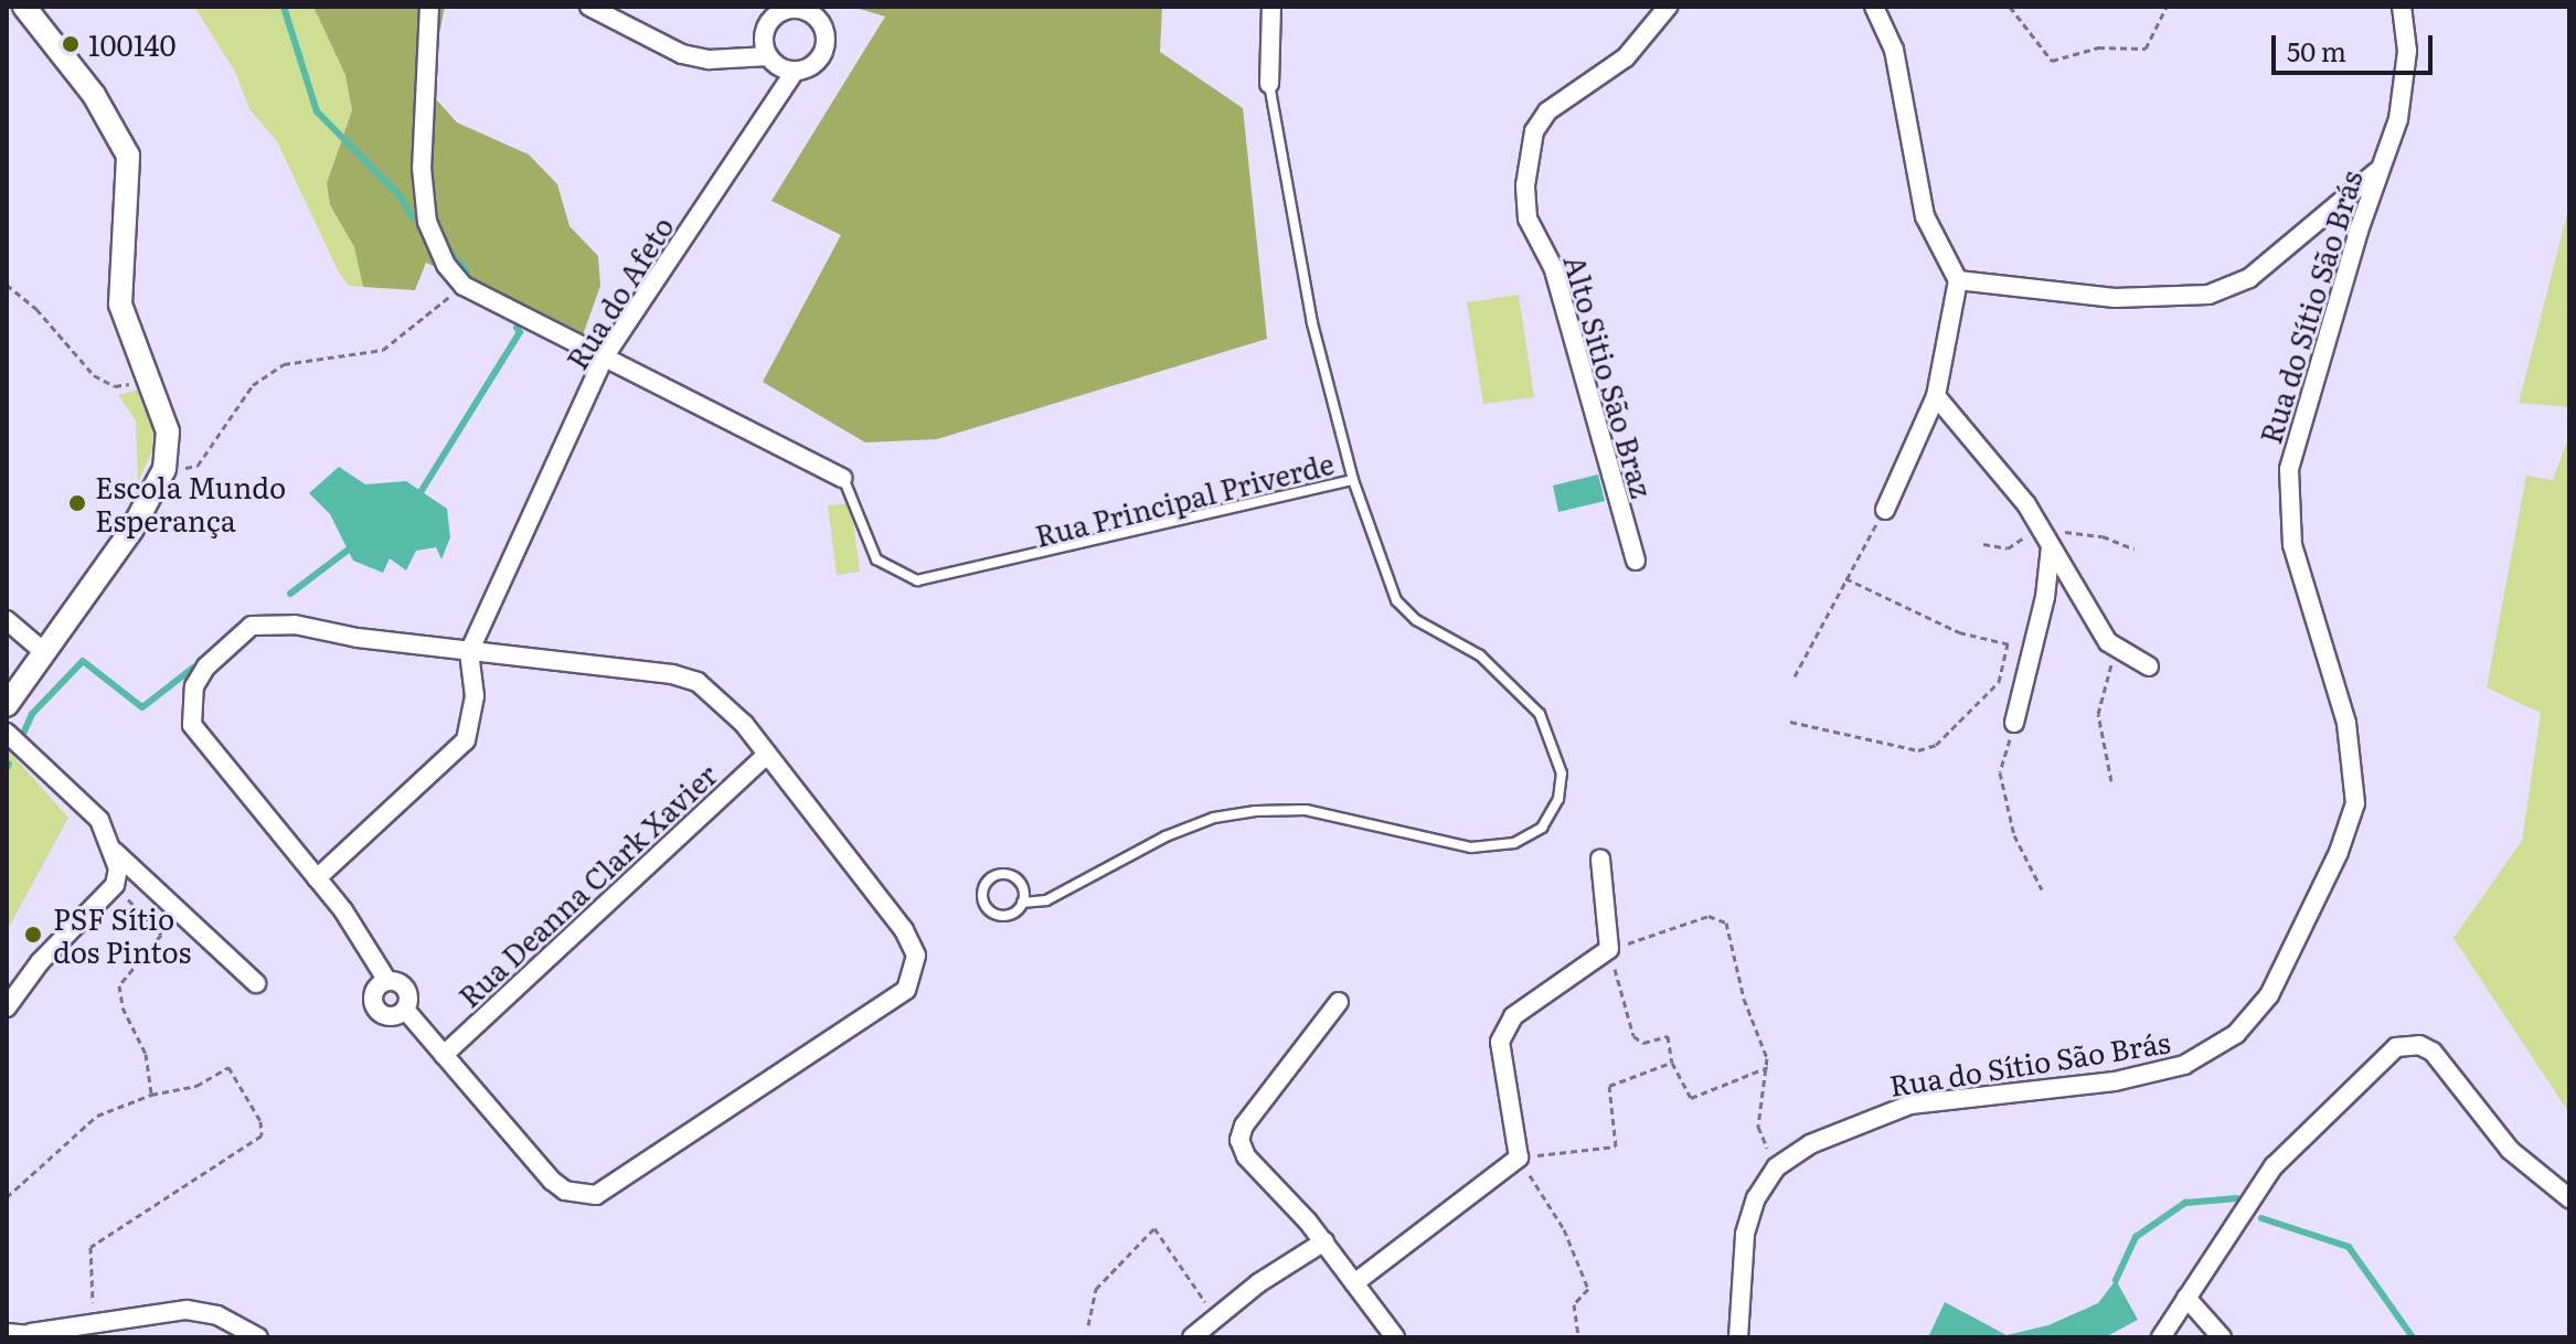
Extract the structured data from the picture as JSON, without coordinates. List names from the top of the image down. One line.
{"streets":{"street":["Rua do Afeto","Rua do Sítio São Brás","Alto Sitio São Braz","Rua Deanna Clark Xavier"],"lane":["Rua Principal Priverde"]},"places":["100140","Escola Mundo Esperança","PSF Sítio dos Pintos"],"scale_bar":"50 m"}
